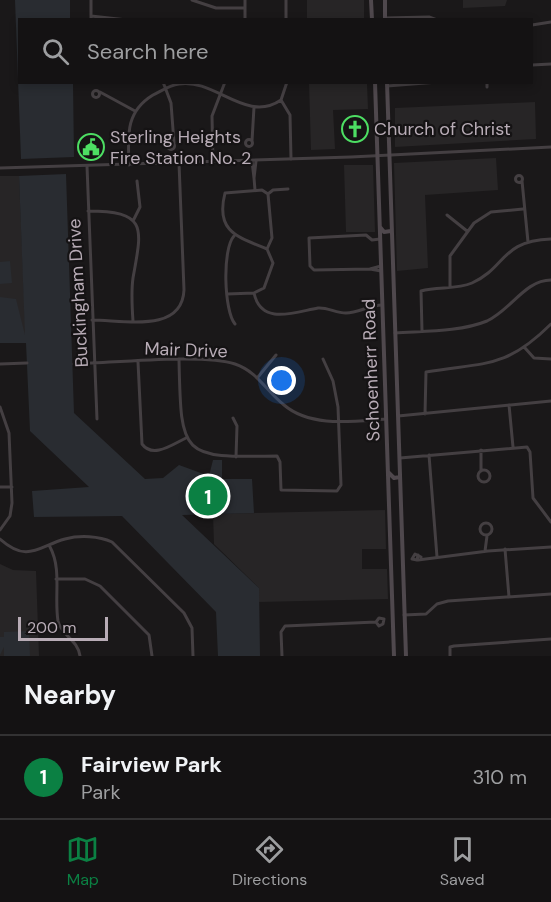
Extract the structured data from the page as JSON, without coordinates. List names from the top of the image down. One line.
{"streets":{"main road":["Schoenherr Road"],"street":["Buckingham Drive","Mair Drive"]},"crossings":[["Buckingham Drive","Mair Drive"],["Mair Drive","Schoenherr Road"]],"places":{"church":["Church of Christ"],"public building":["Sterling Heights Fire Station No. 2"]},"scale_bar":"200 m","page":{"search":"Search here","pins":"1","scale":"200 m","heading":"Nearby","list":[{"mark":"1","name":"Fairview Park","note":"Park","value":"310 m"}],"nav":["Map","Directions","Saved"]}}
